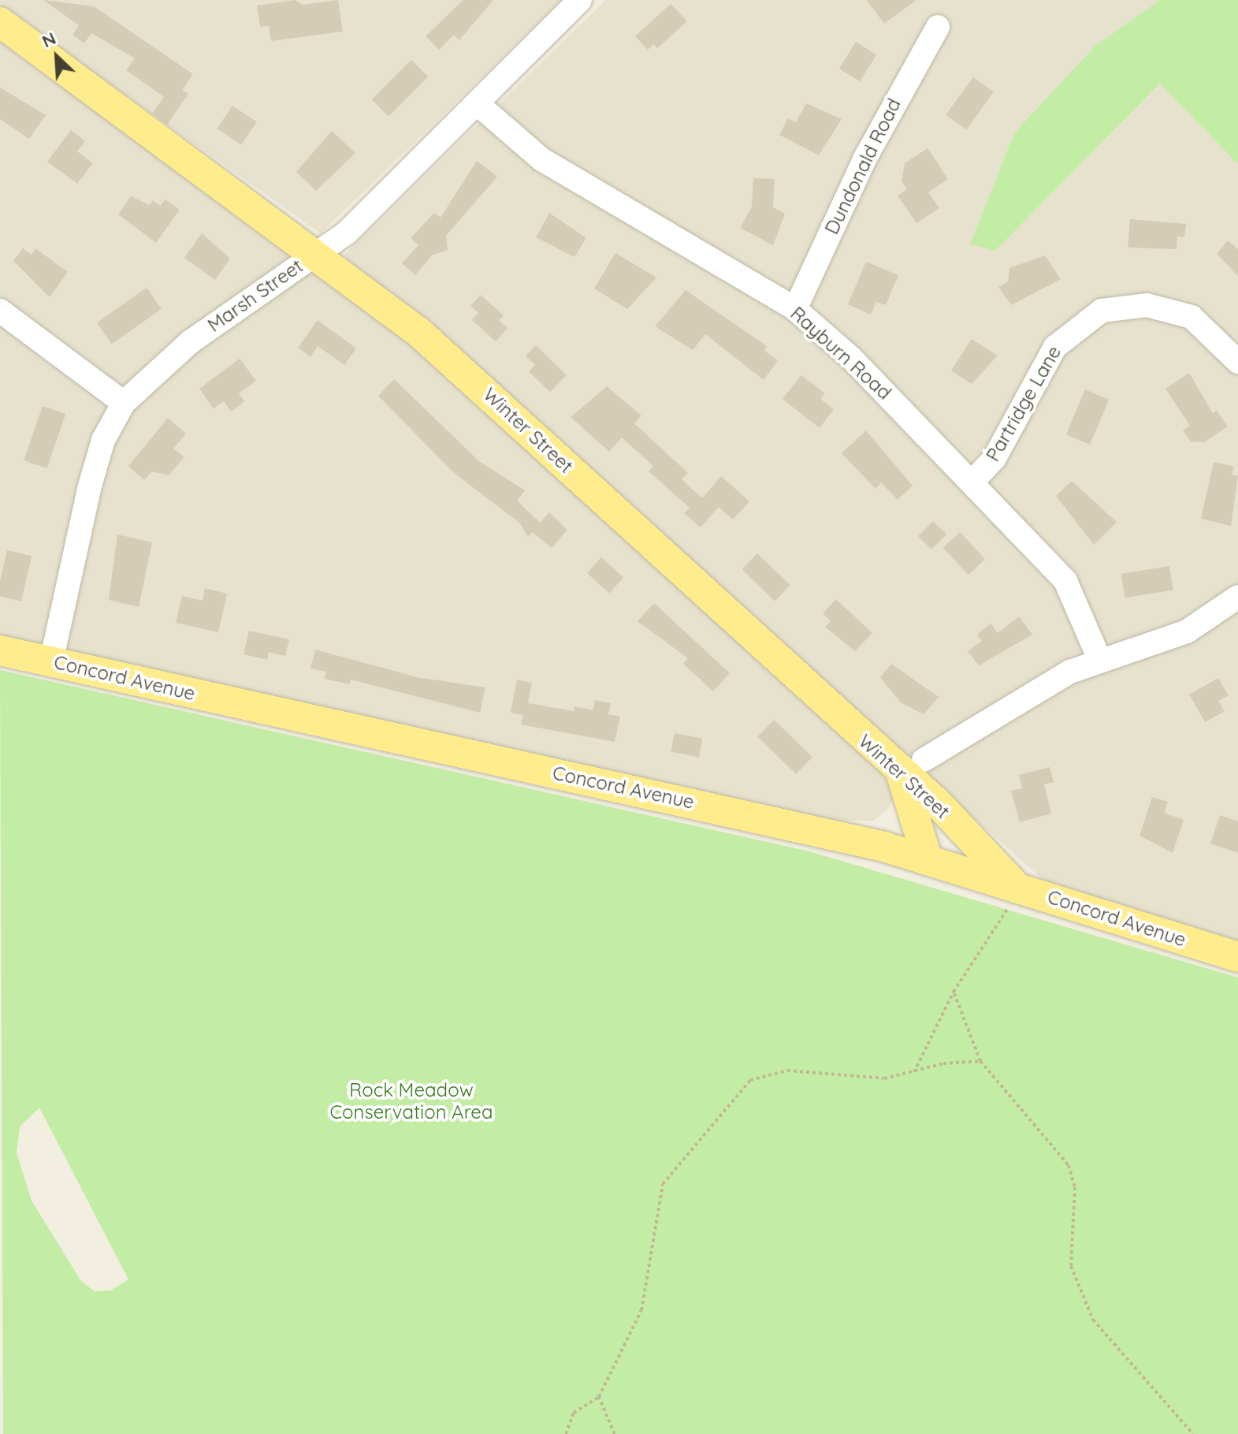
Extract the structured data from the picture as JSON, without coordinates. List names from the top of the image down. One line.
{"streets":{"main road":["Winter Street","Concord Avenue"],"street":["Dundonald Road","Marsh Street","Rayburn Road","Partridge Lane"]},"crossings":[["Dundonald Road","Rayburn Road"],["Marsh Street","Rayburn Road"],["Marsh Street","Winter Street"],["Marsh Street","Concord Avenue"],["Rayburn Road","Partridge Lane"],["Winter Street","Concord Avenue"]],"parks":["Rock Meadow Conservation Area"],"north":"top left"}
